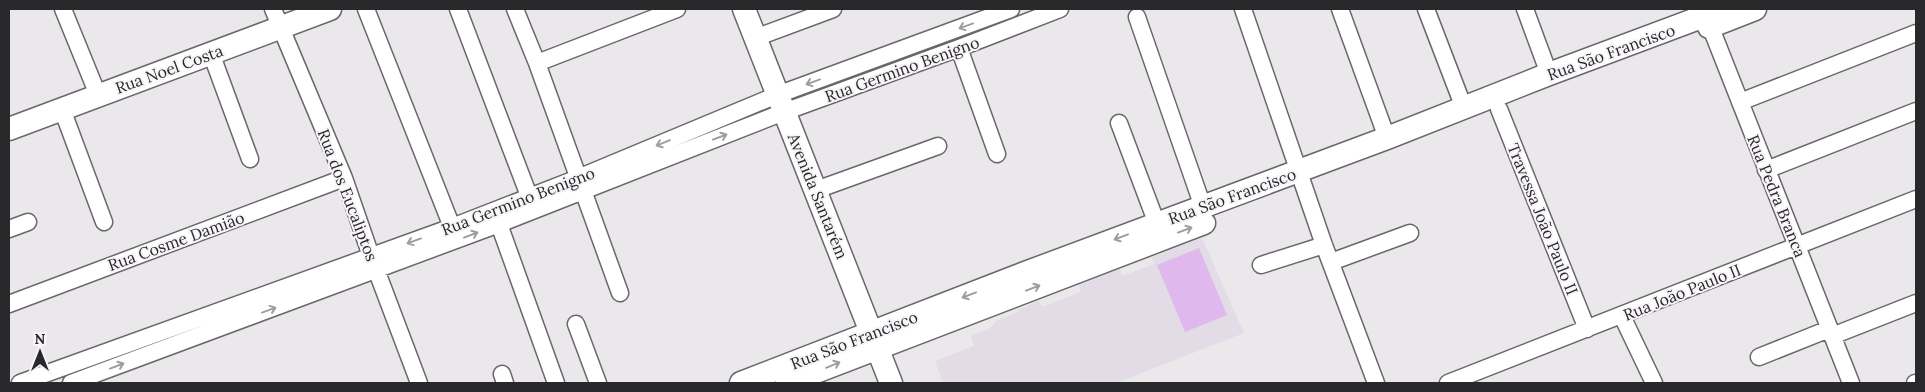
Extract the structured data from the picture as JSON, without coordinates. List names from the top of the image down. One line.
{"streets":{"street":["Rua São Francisco","Rua Noel Costa","Rua Germino Benigno","Rua dos Eucaliptos","Avenida Santarém","Rua Pedra Branca","Travessa João Paulo II","Rua Cosme Damião","Rua João Paulo II"]},"crossings":[["Rua São Francisco","Avenida Santarém"],["Rua São Francisco","Rua Pedra Branca"],["Rua São Francisco","Travessa João Paulo II"],["Rua Noel Costa","Rua dos Eucaliptos"],["Rua Germino Benigno","Rua dos Eucaliptos"],["Rua Germino Benigno","Avenida Santarém"],["Rua dos Eucaliptos","Rua Cosme Damião"],["Rua Pedra Branca","Rua João Paulo II"],["Travessa João Paulo II","Rua João Paulo II"]],"north":"top"}
